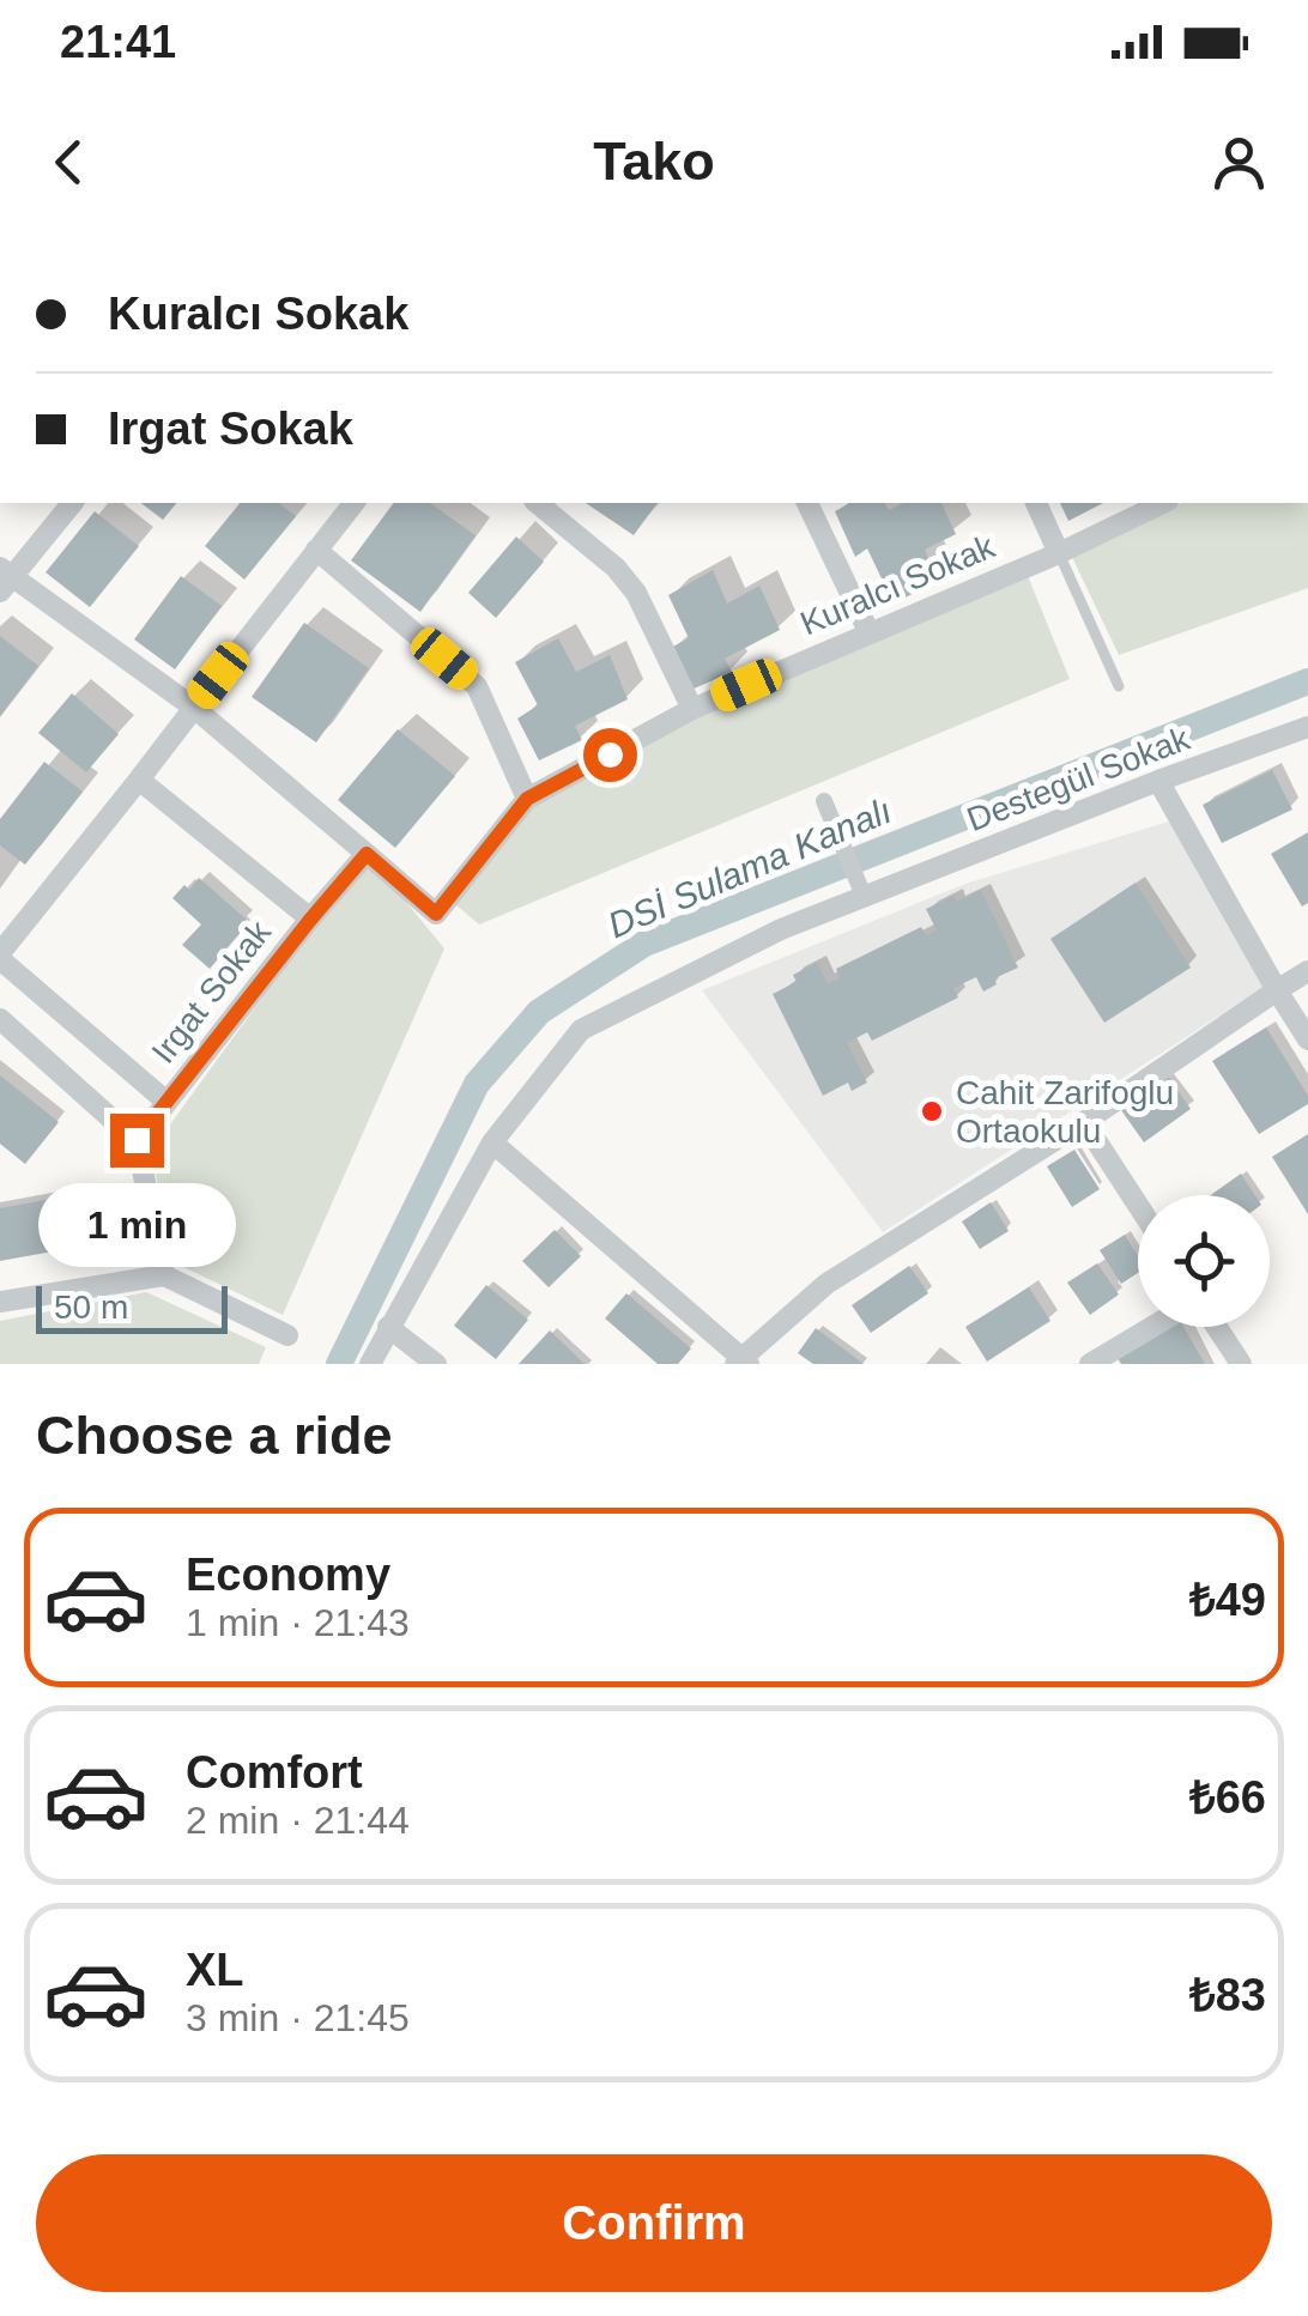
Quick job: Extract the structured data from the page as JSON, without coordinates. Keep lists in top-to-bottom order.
{
  "streets": {
    "street": ["Kuralcı Sokak", "Destegül Sokak", "Irgat Sokak"]
  },
  "water": ["DSİ Sulama Kanalı"],
  "places": ["Cahit Zarifoglu Ortaokulu"],
  "scale_bar": "50 m",
  "page": {
    "status": "21:41",
    "header": "Tako",
    "banner": ["Kuralcı Sokak", "Irgat Sokak"],
    "bubble": "1 min",
    "scale": "50 m",
    "heading": "Choose a ride",
    "list": [
      {
        "name": "Economy",
        "note": "1 min · 21:43",
        "value": "₺49"
      },
      {
        "name": "Comfort",
        "note": "2 min · 21:44",
        "value": "₺66"
      },
      {
        "name": "XL",
        "note": "3 min · 21:45",
        "value": "₺83"
      }
    ],
    "buttons": "Confirm"
  }
}
